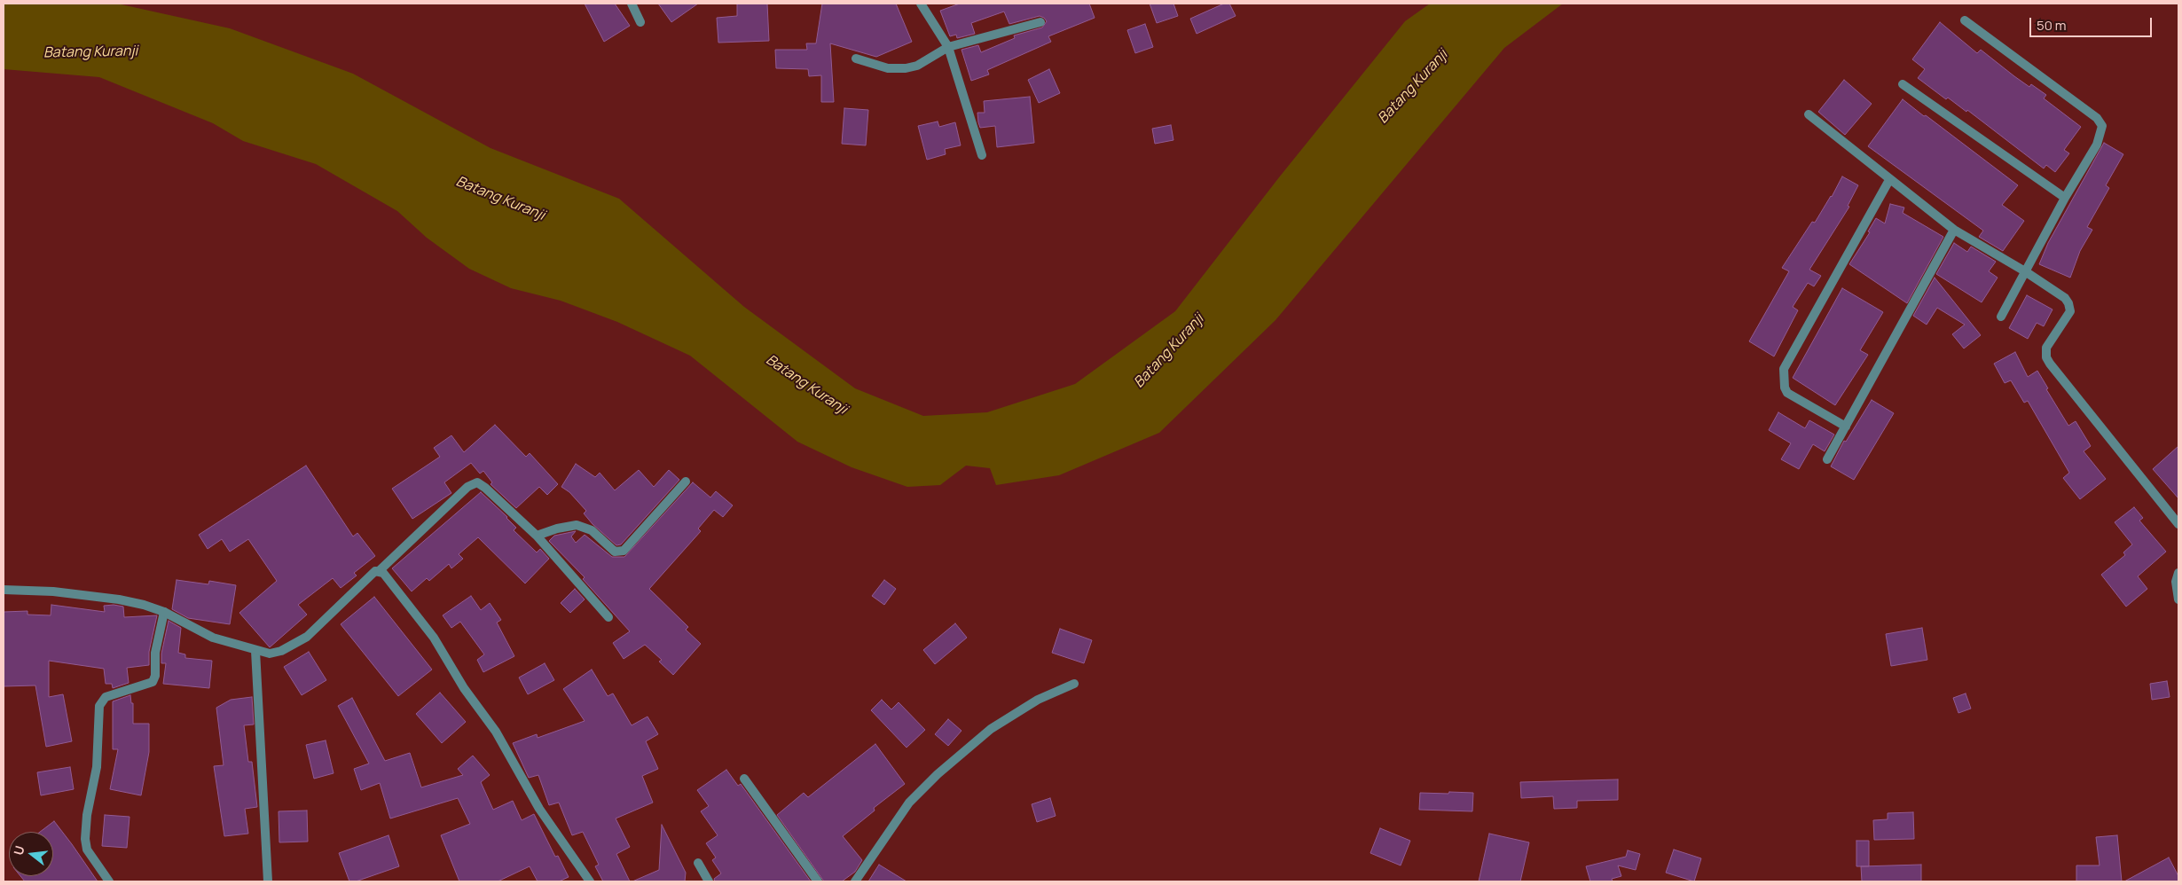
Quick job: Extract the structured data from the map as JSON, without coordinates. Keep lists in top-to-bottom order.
{
  "water": ["Batang Kuranji"],
  "scale_bar": "50 m",
  "north": "left"
}
